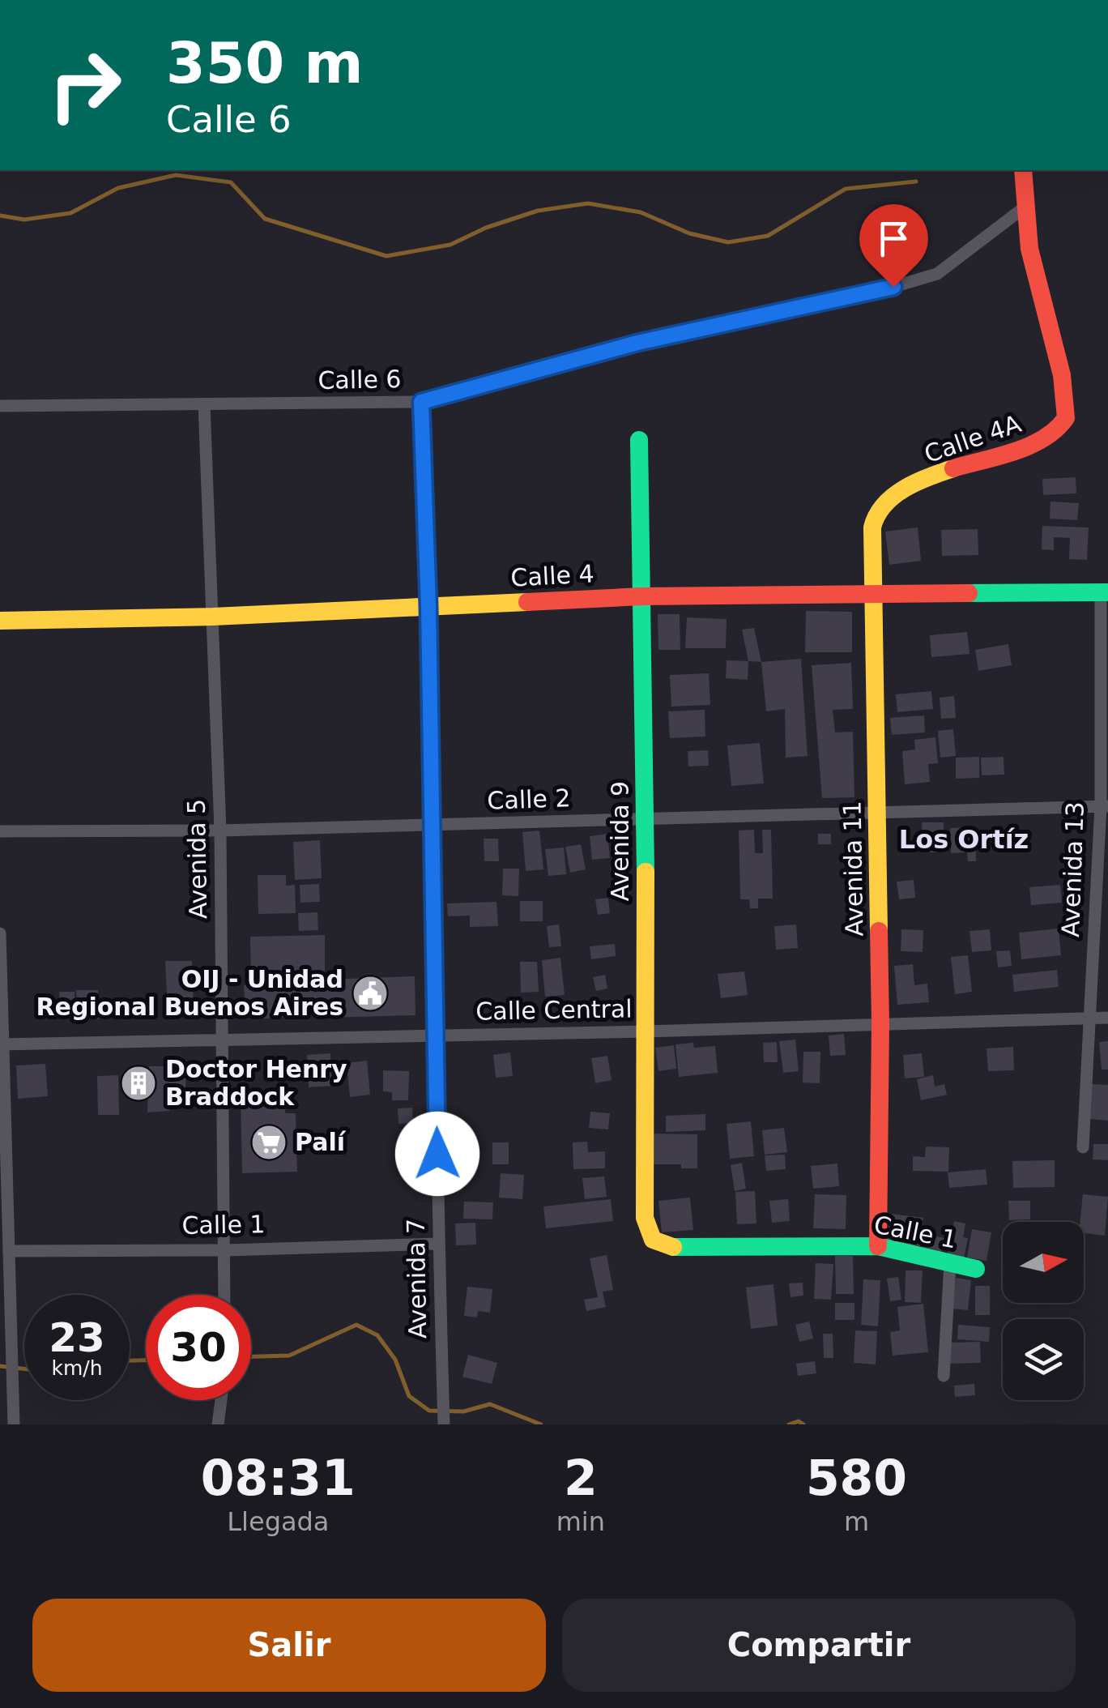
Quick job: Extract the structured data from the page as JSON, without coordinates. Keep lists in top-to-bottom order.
{
  "streets": {
    "street": [
      "Calle 6",
      "Calle 4A",
      "Calle 4",
      "Calle 2",
      "Avenida 9",
      "Avenida 5",
      "Avenida 11",
      "Avenida 13",
      "Calle Central",
      "Calle 1",
      "Avenida 7"
    ]
  },
  "crossings": [
    ["Calle 6", "Calle 4A"],
    ["Calle 6", "Avenida 5"],
    ["Calle 6", "Avenida 7"],
    ["Calle 4A", "Avenida 11"],
    ["Calle 4", "Avenida 9"],
    ["Calle 4", "Avenida 5"],
    ["Calle 4", "Avenida 11"],
    ["Calle 4", "Avenida 13"],
    ["Calle 4", "Avenida 7"],
    ["Calle 2", "Avenida 9"],
    ["Calle 2", "Avenida 5"],
    ["Calle 2", "Avenida 11"],
    ["Calle 2", "Avenida 13"],
    ["Calle 2", "Avenida 7"],
    ["Avenida 9", "Calle Central"],
    ["Avenida 9", "Calle 1"],
    ["Avenida 5", "Calle Central"],
    ["Avenida 5", "Calle 1"],
    ["Avenida 11", "Calle Central"],
    ["Avenida 11", "Calle 1"],
    ["Avenida 13", "Calle Central"],
    ["Calle Central", "Avenida 7"],
    ["Calle 1", "Avenida 7"]
  ],
  "districts": ["Los Ortíz"],
  "places": {
    "public building": ["OIJ - Unidad Regional Buenos Aires"],
    "building": ["Doctor Henry Braddock"],
    "supermarket": ["Palí"]
  },
  "north": "right",
  "page": {
    "turn": ["350 m", "Calle 6"],
    "speed": "23 km/h",
    "limit": "30",
    "eta": [
      "08:31",
      "Llegada",
      "2",
      "min",
      "580",
      "m"
    ],
    "buttons": ["Salir", "Compartir"]
  }
}
